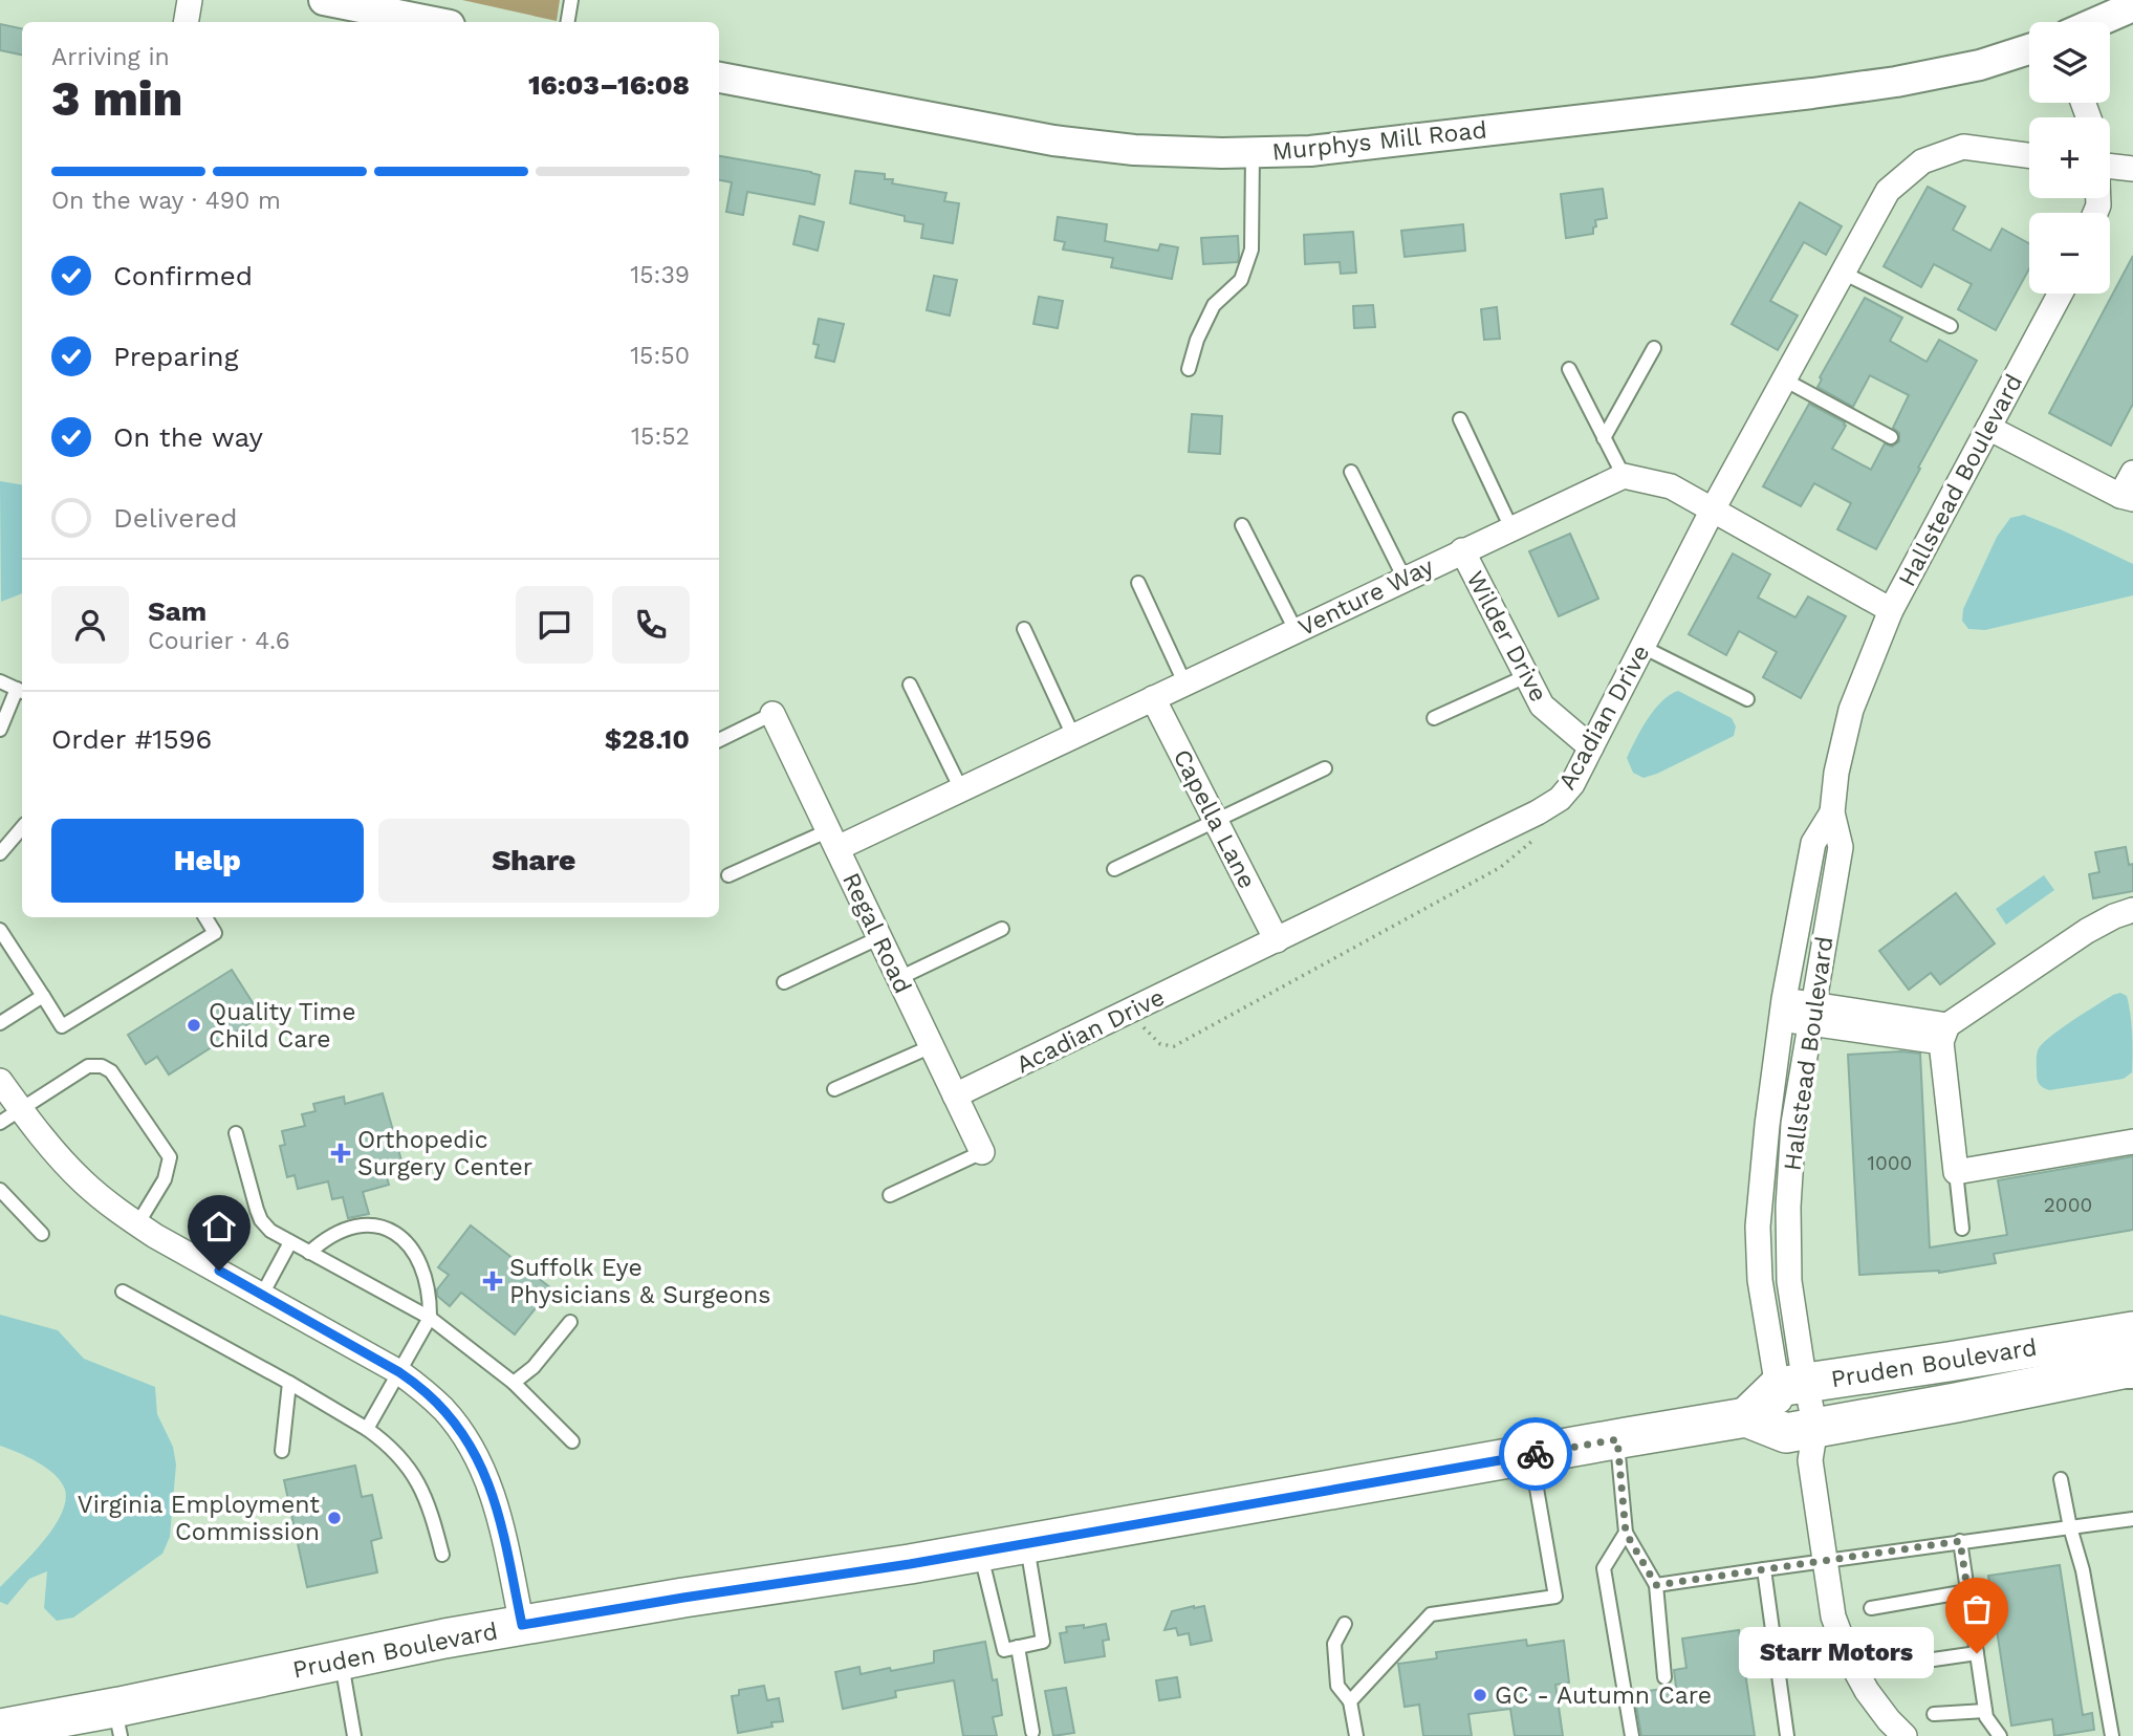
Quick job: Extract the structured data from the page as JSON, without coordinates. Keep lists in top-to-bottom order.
{
  "streets": {
    "main road": ["Pruden Boulevard"],
    "street": [
      "Murphys Mill Road",
      "Hallstead Boulevard",
      "Venture Way",
      "Wilder Drive",
      "Acadian Drive",
      "Capella Lane",
      "Regal Road"
    ]
  },
  "crossings": [
    ["Hallstead Boulevard", "Pruden Boulevard"],
    ["Venture Way", "Wilder Drive"],
    ["Venture Way", "Capella Lane"],
    ["Venture Way", "Regal Road"],
    ["Wilder Drive", "Acadian Drive"],
    ["Acadian Drive", "Capella Lane"],
    ["Acadian Drive", "Regal Road"]
  ],
  "places": {
    "other": [
      "Quality Time Child Care",
      "Virginia Employment Commission",
      "Starr Motors",
      "GC - Autumn Care"
    ],
    "health": ["Orthopedic Surgery Center", "Suffolk Eye Physicians & Surgeons"]
  },
  "house_numbers": ["1000", "2000"],
  "page": {
    "map_buttons": ["+", "−"],
    "heading": ["3 min", "Arriving in", "16:03–16:08"],
    "panel": [
      "Sam",
      "Courier · 4.6",
      "Order #1596",
      "$28.10"
    ],
    "bar": "On the way · 490 m",
    "list": [
      ["Confirmed", "15:39"],
      ["Preparing", "15:50"],
      ["On the way", "15:52"],
      "Delivered"
    ],
    "buttons": ["Help", "Share"],
    "bubble": "Starr Motors"
  }
}
